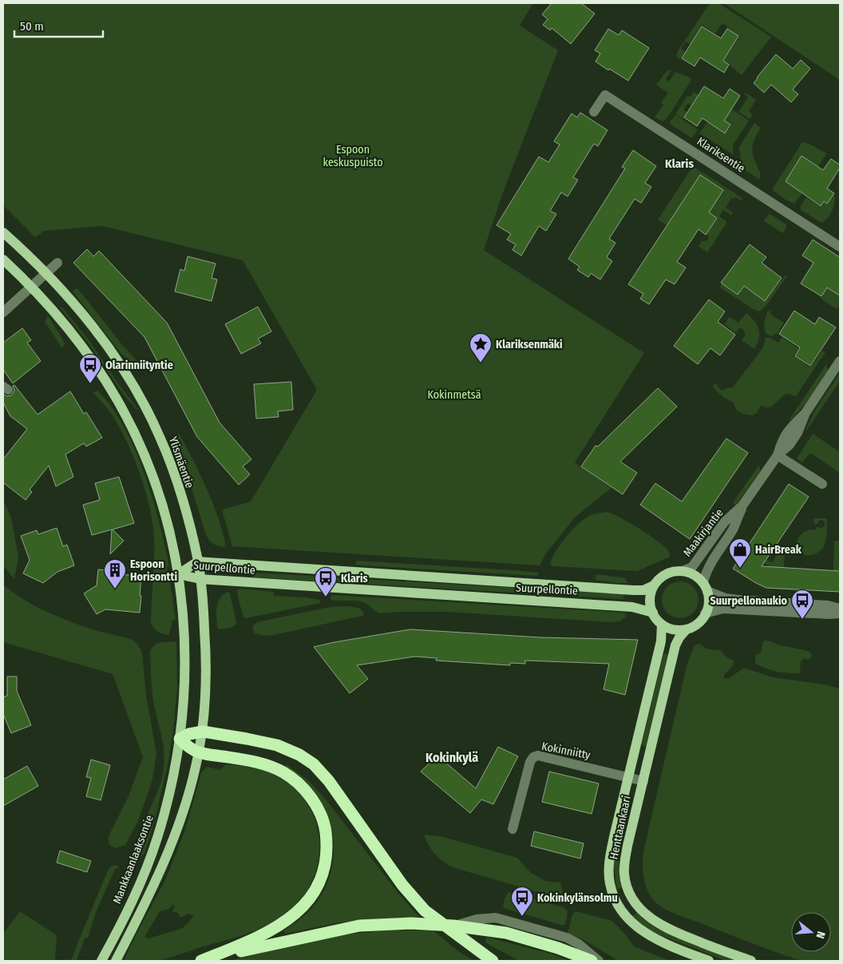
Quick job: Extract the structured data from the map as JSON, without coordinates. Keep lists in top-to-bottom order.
{
  "streets": {
    "main road": [
      "Ylismäentie",
      "Suurpellontie",
      "Henttaankaari",
      "Mankkaanlaaksontie"
    ],
    "street": ["Klariksentie", "Maakirjantie", "Kokinniitty"]
  },
  "crossings": [
    ["Ylismäentie", "Suurpellontie"],
    ["Maakirjantie", "Suurpellontie"],
    ["Maakirjantie", "Henttaankaari"],
    ["Suurpellontie", "Henttaankaari"],
    ["Kokinniitty", "Henttaankaari"]
  ],
  "districts": ["Klaris", "Kokinkylä"],
  "parks": ["Espoon keskuspuisto", "Kokinmetsä"],
  "places": {
    "place": ["Klariksenmäki"],
    "bus stop": [
      "Olarinniityntie",
      "Klaris",
      "Suurpellonaukio",
      "Kokinkylänsolmu"
    ],
    "shop": ["HairBreak"],
    "building": ["Espoon Horisontti"]
  },
  "scale_bar": "50 m",
  "north": "right"
}
